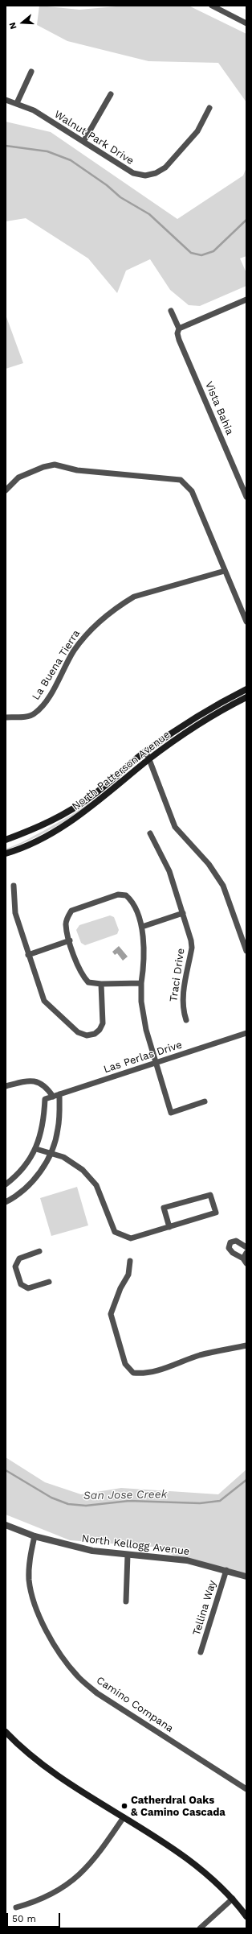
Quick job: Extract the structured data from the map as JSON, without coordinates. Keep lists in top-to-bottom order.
{
  "streets": {
    "main road": ["North Patterson Avenue"],
    "street": [
      "Walnut Park Drive",
      "Vista Bahia",
      "La Buena Tierra",
      "Traci Drive",
      "Las Perlas Drive",
      "North Kellogg Avenue",
      "Tellina Way",
      "Camino Compana"
    ]
  },
  "crossings": [
    ["North Kellogg Avenue", "Tellina Way"],
    ["North Kellogg Avenue", "Camino Compana"]
  ],
  "water": ["San Jose Creek"],
  "places": ["Catherdral Oaks & Camino Cascada"],
  "scale_bar": "50 m",
  "north": "left"
}
